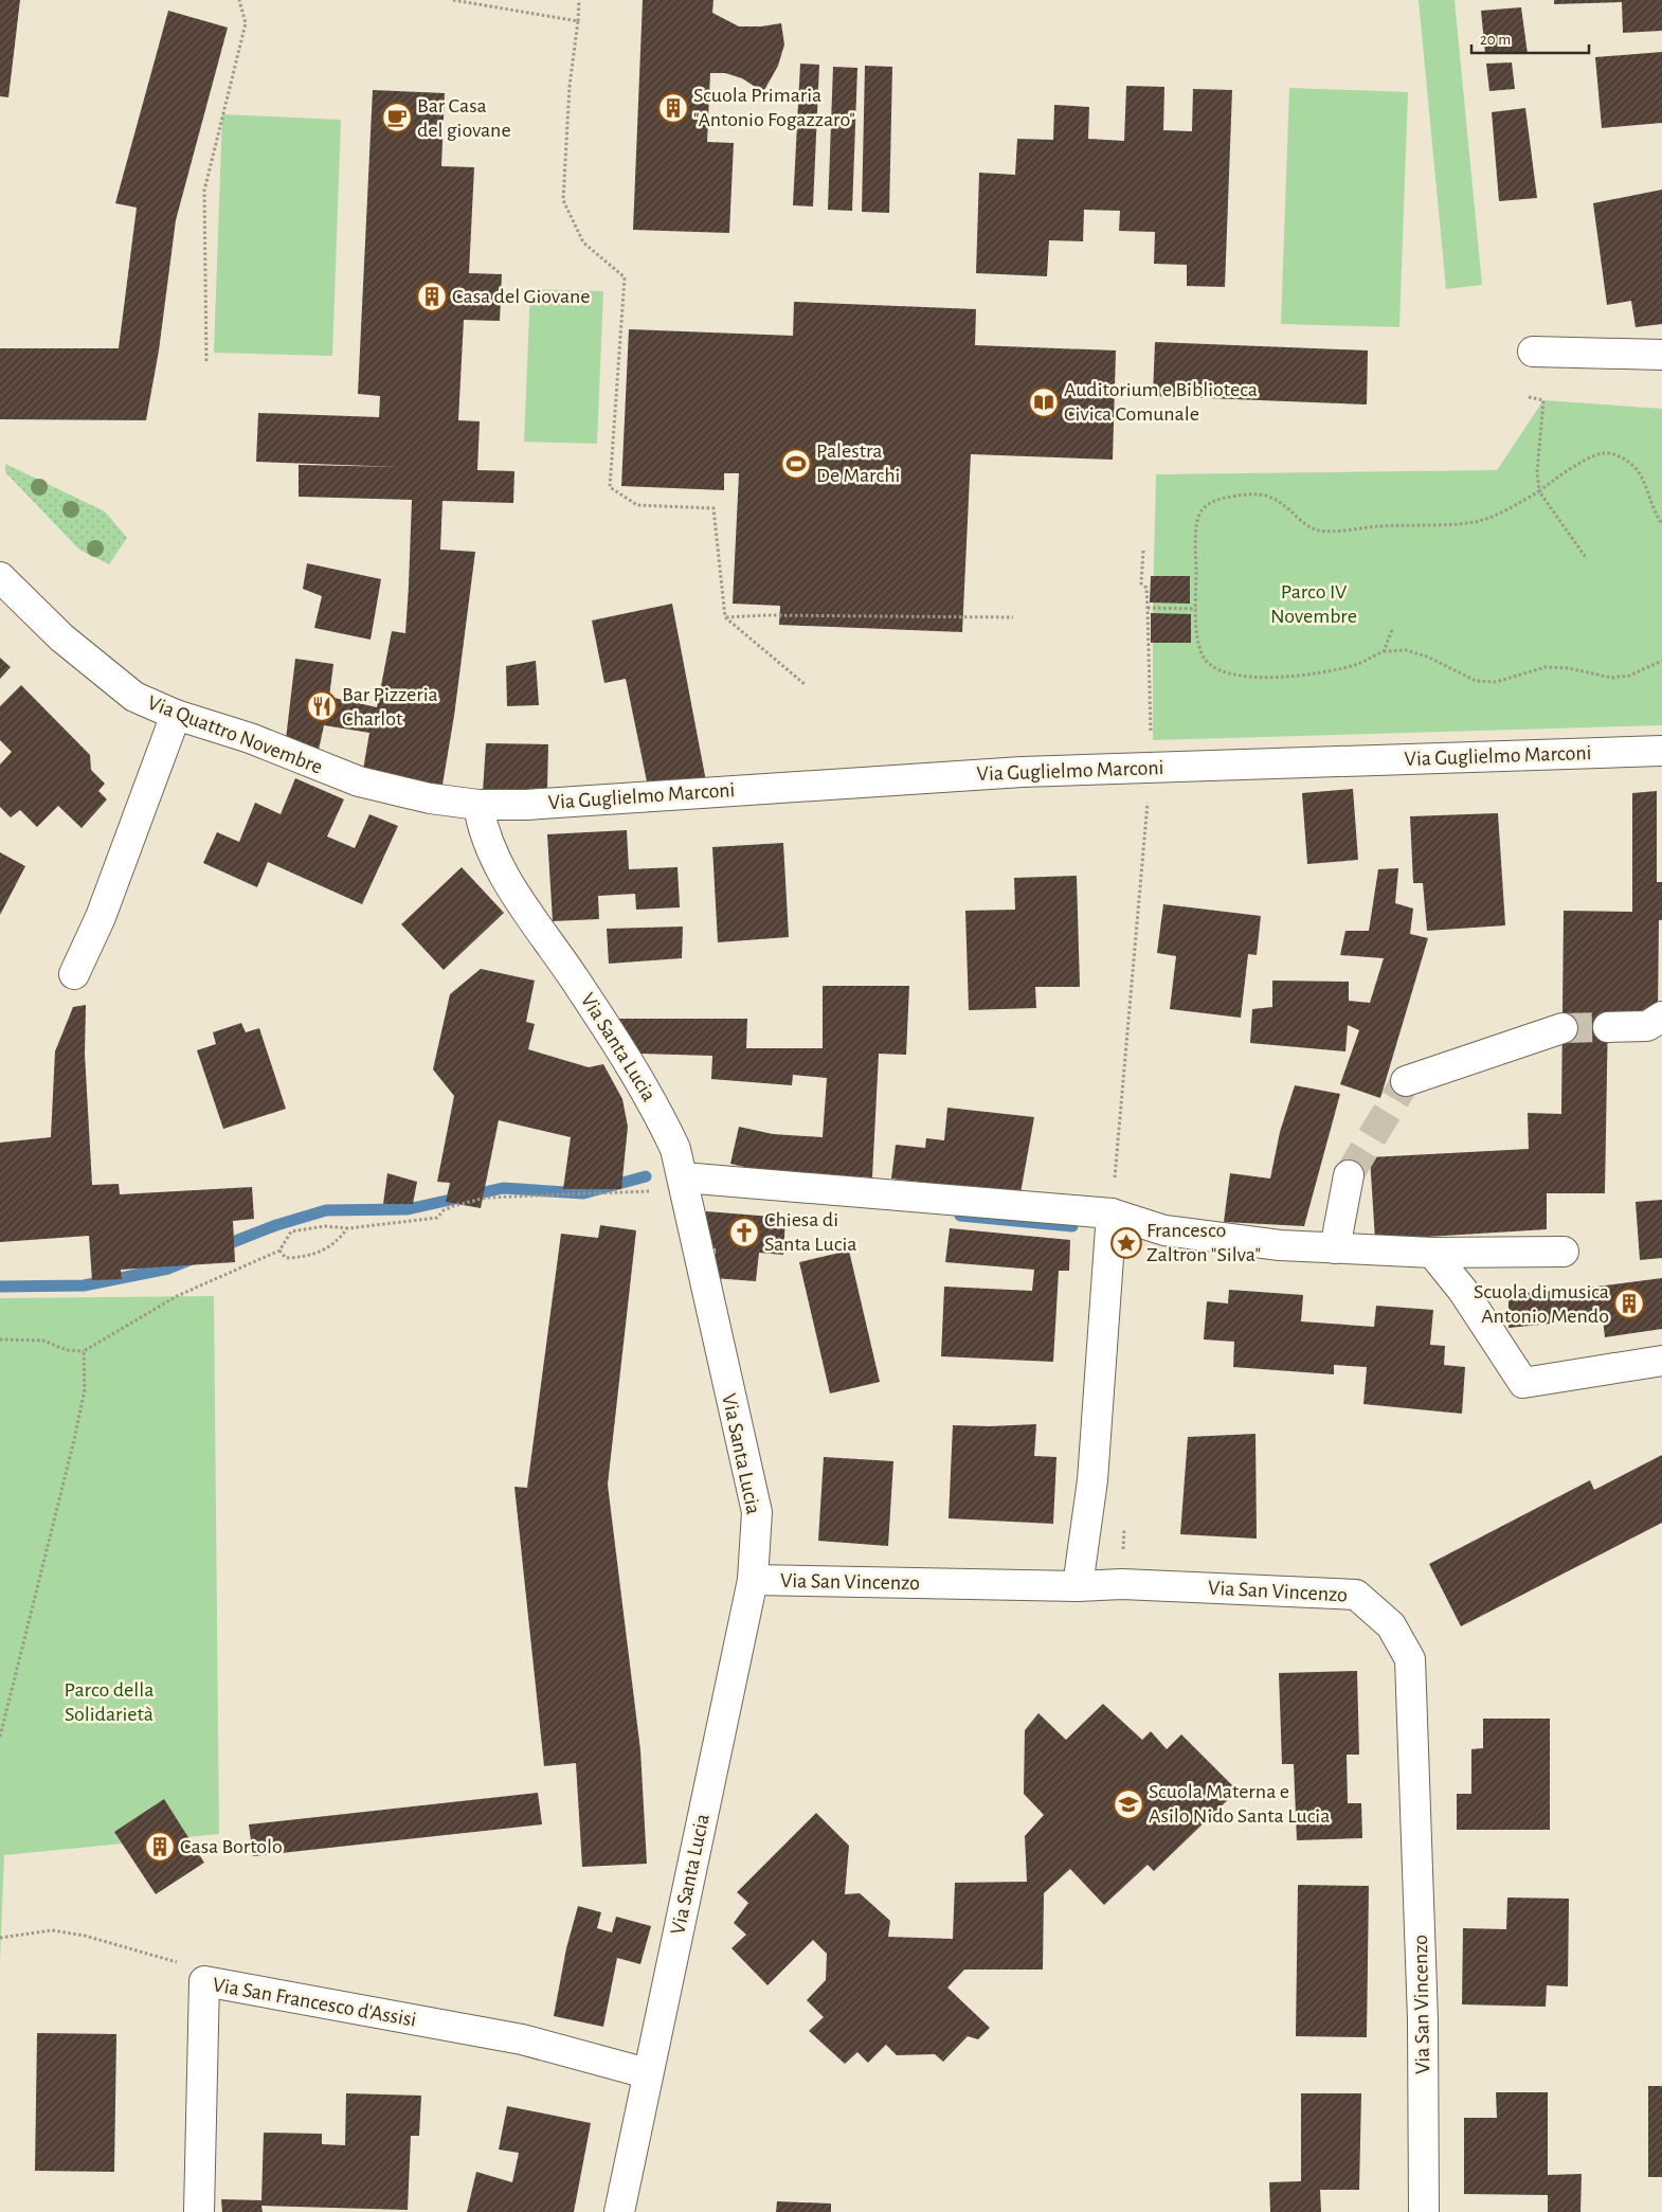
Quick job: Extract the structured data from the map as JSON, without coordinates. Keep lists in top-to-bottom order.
{
  "streets": {
    "street": [
      "Via Quattro Novembre",
      "Via Guglielmo Marconi",
      "Via Santa Lucia",
      "Via San Vincenzo",
      "Via San Francesco d'Assisi"
    ]
  },
  "crossings": [
    ["Via Quattro Novembre", "Via Guglielmo Marconi"],
    ["Via Quattro Novembre", "Via Santa Lucia"],
    ["Via Guglielmo Marconi", "Via Santa Lucia"],
    ["Via Santa Lucia", "Via San Vincenzo"],
    ["Via Santa Lucia", "Via San Francesco d'Assisi"]
  ],
  "parks": ["Parco IV Novembre", "Parco della Solidarietà"],
  "places": {
    "building": [
      "Scuola Primaria \"Antonio Fogazzaro\"",
      "Casa del Giovane",
      "Scuola di musica Antonio Mendo",
      "Casa Bortolo"
    ],
    "cafe": ["Bar Casa del giovane"],
    "library": ["Auditorium e Biblioteca Civica Comunale"],
    "sports": ["Palestra De Marchi"],
    "restaurant": ["Bar Pizzeria Charlot"],
    "church": ["Chiesa di Santa Lucia"],
    "place": ["Francesco Zaltron \"Silva\""],
    "school or university": ["Scuola Materna e Asilo Nido Santa Lucia"]
  },
  "scale_bar": "20 m"
}
